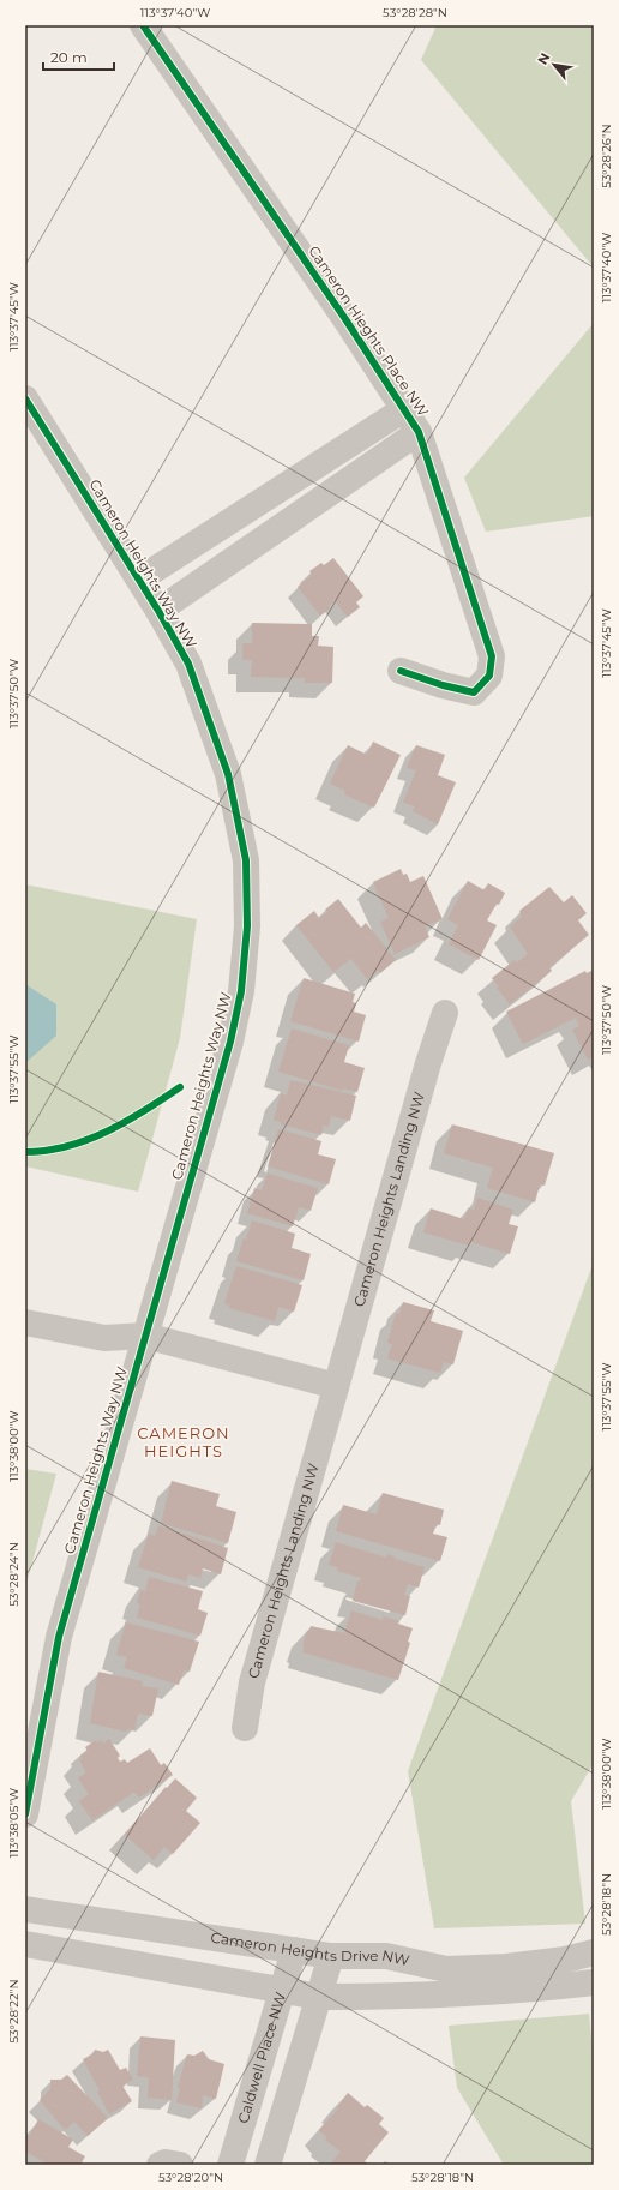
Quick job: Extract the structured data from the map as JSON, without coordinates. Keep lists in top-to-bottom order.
{
  "streets": {
    "street": [
      "Cameron Hieghts Place NW",
      "Cameron Heights Way NW",
      "Cameron Heights Landing NW",
      "Cameron Heights Drive NW",
      "Caldwell Place NW"
    ]
  },
  "crossings": [
    ["Cameron Hieghts Place NW", "Cameron Heights Way NW"],
    ["Cameron Heights Drive NW", "Caldwell Place NW"]
  ],
  "districts": ["CAMERON HEIGHTS"],
  "scale_bar": "20 m",
  "north": "top left",
  "coordinates": [
    "113°37'40\"W",
    "53°28'28\"N",
    "53°28'26\"N",
    "113°37'45\"W",
    "113°37'50\"W",
    "113°37'55\"W",
    "113°38'00\"W",
    "53°28'24\"N",
    "113°38'05\"W",
    "53°28'18\"N",
    "53°28'22\"N",
    "53°28'20\"N"
  ]
}
